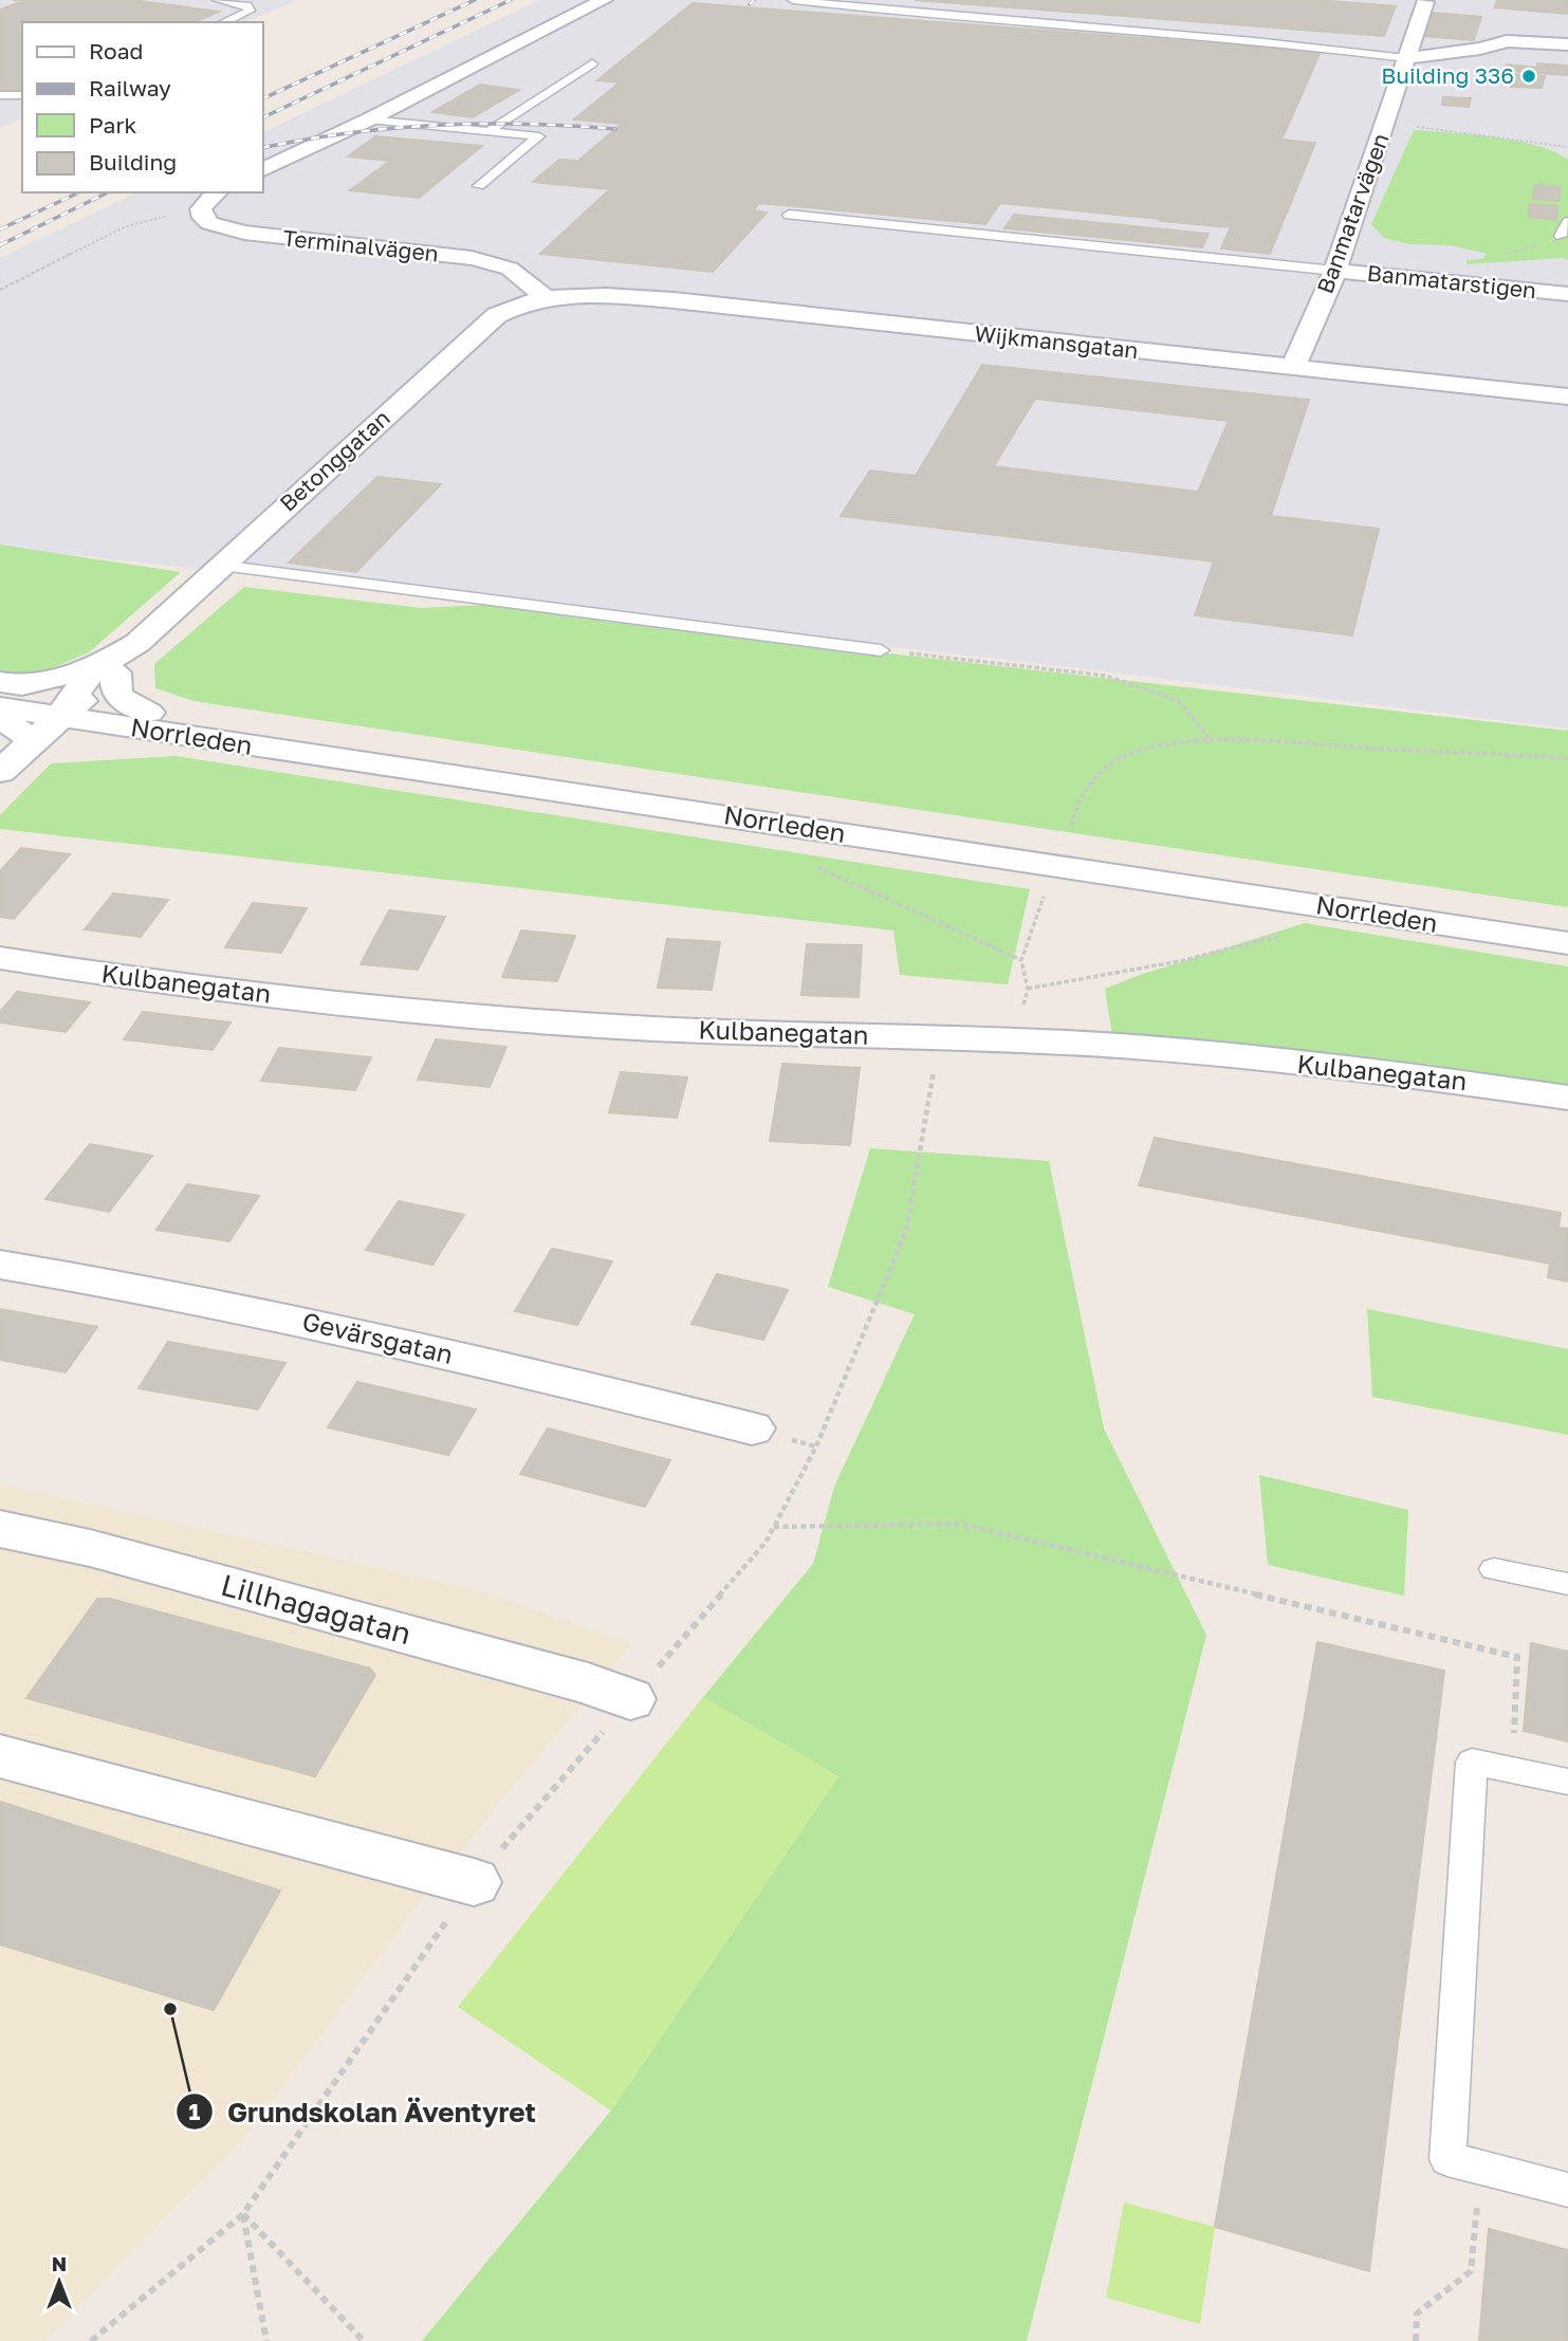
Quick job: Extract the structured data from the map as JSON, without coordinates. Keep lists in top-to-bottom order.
{
  "streets": {
    "street": [
      "Banmatarvägen",
      "Terminalvägen",
      "Banmatarstigen",
      "Wijkmansgatan",
      "Betonggatan",
      "Norrleden",
      "Kulbanegatan",
      "Gevärsgatan",
      "Lillhagagatan"
    ]
  },
  "crossings": [
    ["Banmatarvägen", "Banmatarstigen"],
    ["Banmatarvägen", "Wijkmansgatan"],
    ["Terminalvägen", "Wijkmansgatan"],
    ["Terminalvägen", "Betonggatan"],
    ["Wijkmansgatan", "Betonggatan"],
    ["Betonggatan", "Norrleden"]
  ],
  "places": ["Building 336", "Grundskolan Äventyret"],
  "legend": [
    "Road",
    "Railway",
    "Park",
    "Building"
  ],
  "north": "top"
}
